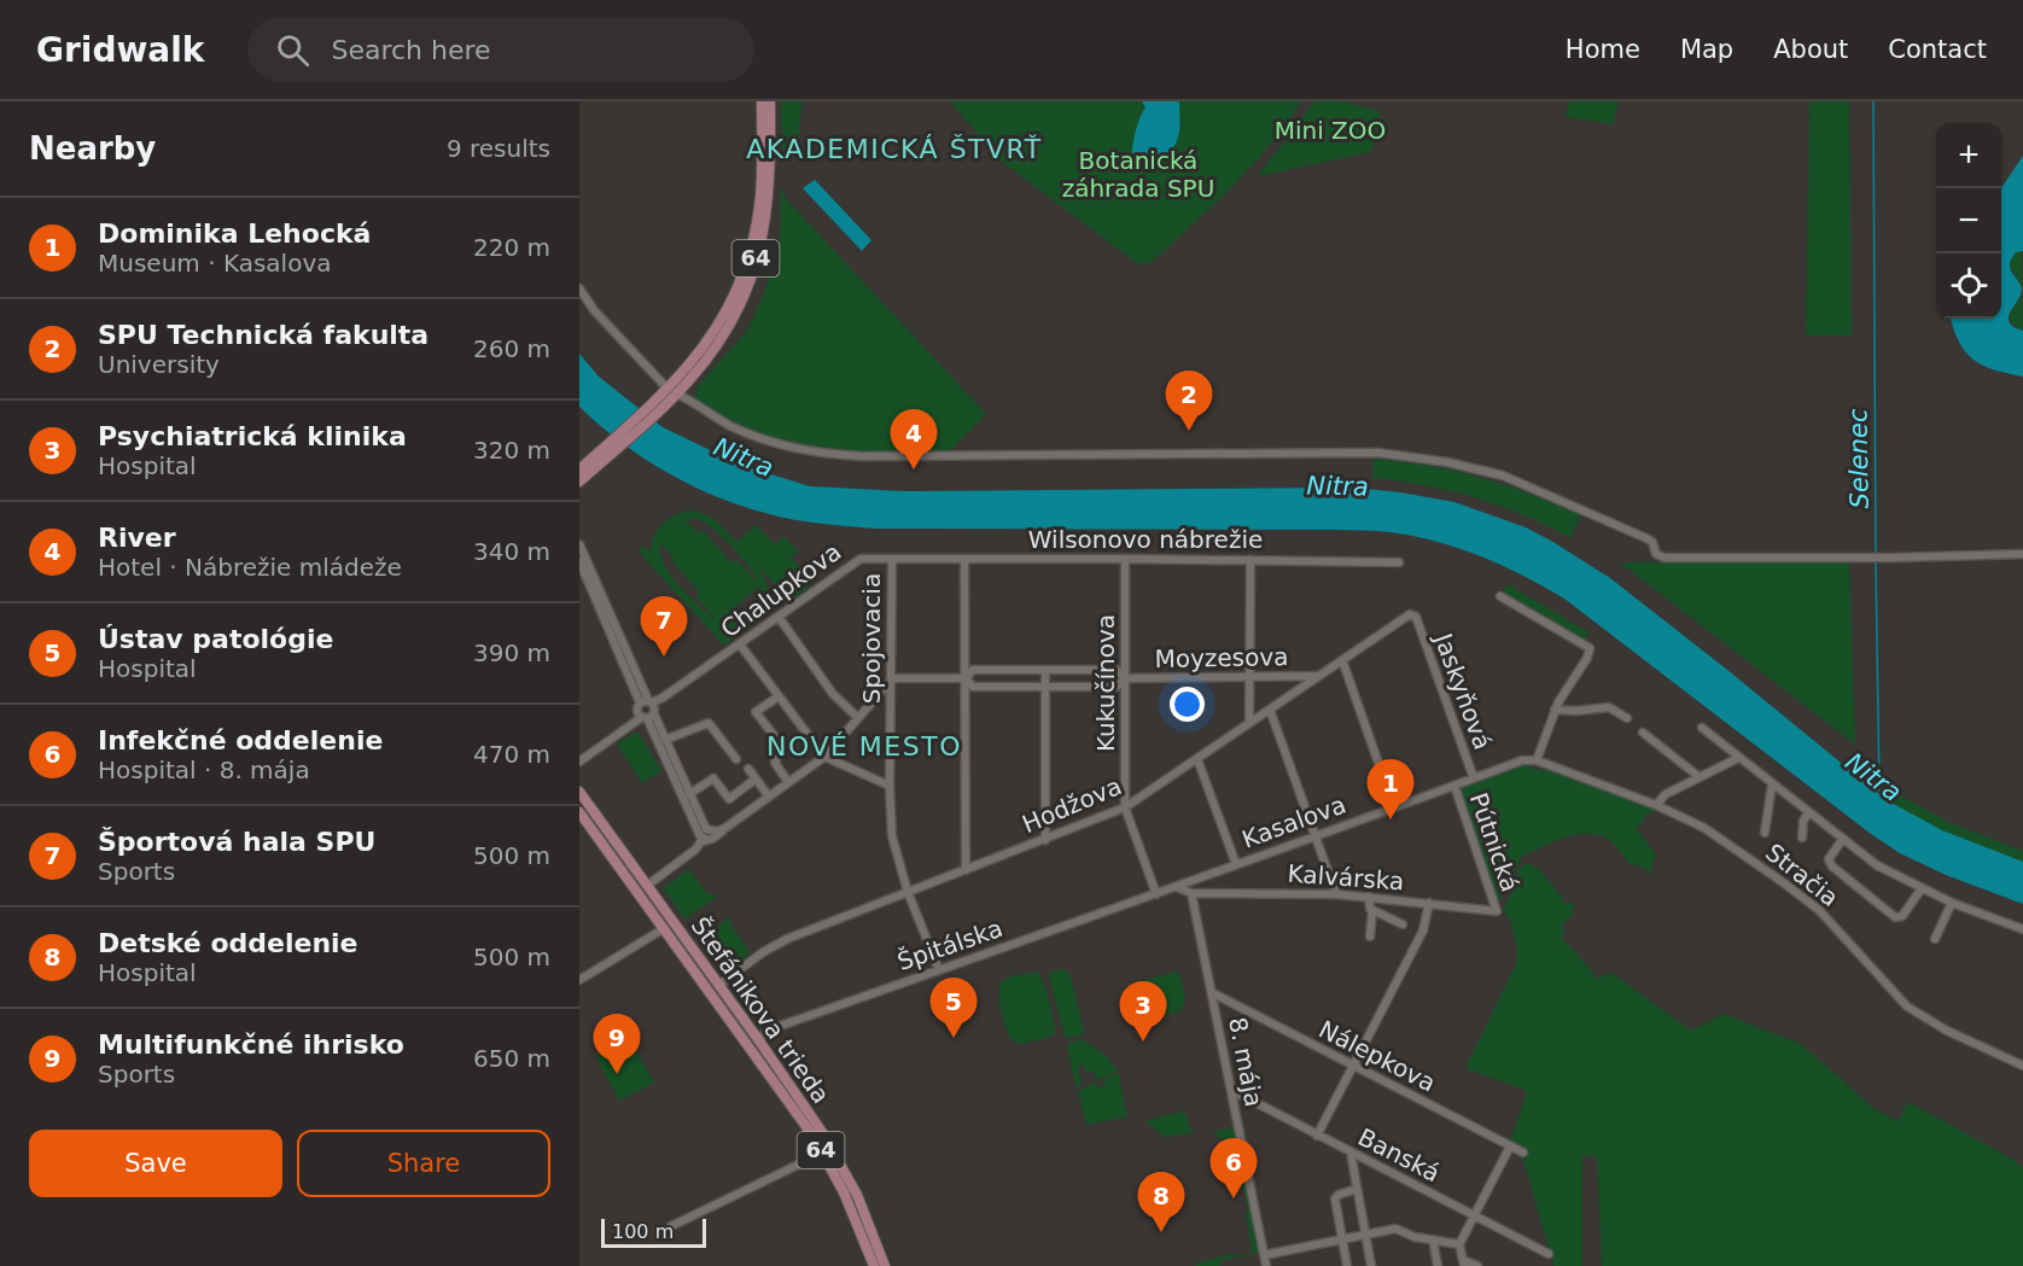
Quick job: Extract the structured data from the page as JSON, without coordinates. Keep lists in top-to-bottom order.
{
  "streets": {
    "main road": ["64", "Štefánikova trieda"],
    "street": [
      "Wilsonovo nábrežie",
      "Chalupkova",
      "Spojovacia",
      "Moyzesova",
      "Kukučínova",
      "Jaskyňová",
      "Hodžova",
      "Kasalova",
      "Pútnická",
      "Stračia",
      "Kalvárska",
      "Špitálska",
      "Nálepkova",
      "8. mája",
      "Banská"
    ]
  },
  "crossings": [
    ["Wilsonovo nábrežie", "Chalupkova"],
    ["Wilsonovo nábrežie", "Spojovacia"],
    ["Wilsonovo nábrežie", "Kukučínova"],
    ["Chalupkova", "Spojovacia"],
    ["Spojovacia", "Moyzesova"],
    ["Spojovacia", "Hodžova"],
    ["Spojovacia", "Špitálska"],
    ["Moyzesova", "Kukučínova"],
    ["Moyzesova", "Hodžova"],
    ["Kukučínova", "Hodžova"],
    ["Kukučínova", "Kasalova"],
    ["Kukučínova", "Špitálska"],
    ["Jaskyňová", "Hodžova"],
    ["Jaskyňová", "Kasalova"],
    ["Hodžova", "Štefánikova trieda"],
    ["Kasalova", "Pútnická"],
    ["Kasalova", "Stračia"],
    ["Kasalova", "Špitálska"],
    ["Pútnická", "Kalvárska"],
    ["Kalvárska", "8. mája"],
    ["Špitálska", "Štefánikova trieda"],
    ["Nálepkova", "8. mája"],
    ["8. mája", "Banská"]
  ],
  "districts": ["AKADEMICKÁ ŠTVRŤ", "NOVÉ MESTO"],
  "water": ["Nitra", "Selenec"],
  "parks": ["Mini ZOO", "Botanická záhrada SPU"],
  "scale_bar": "100 m",
  "page": {
    "header": "Gridwalk",
    "search": "Search here",
    "nav": [
      "Home",
      "Map",
      "About",
      "Contact"
    ],
    "heading": ["Nearby", "9 results"],
    "map_buttons": ["+", "−"],
    "list": [
      {
        "mark": "1",
        "name": "Dominika Lehocká",
        "note": "Museum · Kasalova",
        "value": "220 m"
      },
      {
        "mark": "2",
        "name": "SPU Technická fakulta",
        "note": "University",
        "value": "260 m"
      },
      {
        "mark": "3",
        "name": "Psychiatrická klinika",
        "note": "Hospital",
        "value": "320 m"
      },
      {
        "mark": "4",
        "name": "River",
        "note": "Hotel · Nábrežie mládeže",
        "value": "340 m"
      },
      {
        "mark": "5",
        "name": "Ústav patológie",
        "note": "Hospital",
        "value": "390 m"
      },
      {
        "mark": "6",
        "name": "Infekčné oddelenie",
        "note": "Hospital · 8. mája",
        "value": "470 m"
      },
      {
        "mark": "7",
        "name": "Športová hala SPU",
        "note": "Sports",
        "value": "500 m"
      },
      {
        "mark": "8",
        "name": "Detské oddelenie",
        "note": "Hospital",
        "value": "500 m"
      },
      {
        "mark": "9",
        "name": "Multifunkčné ihrisko",
        "note": "Sports",
        "value": "650 m"
      }
    ],
    "pins": [
      "2",
      "4",
      "7",
      "1",
      "5",
      "3",
      "9",
      "6",
      "8"
    ],
    "buttons": ["Save", "Share"],
    "scale": "100 m"
  }
}
